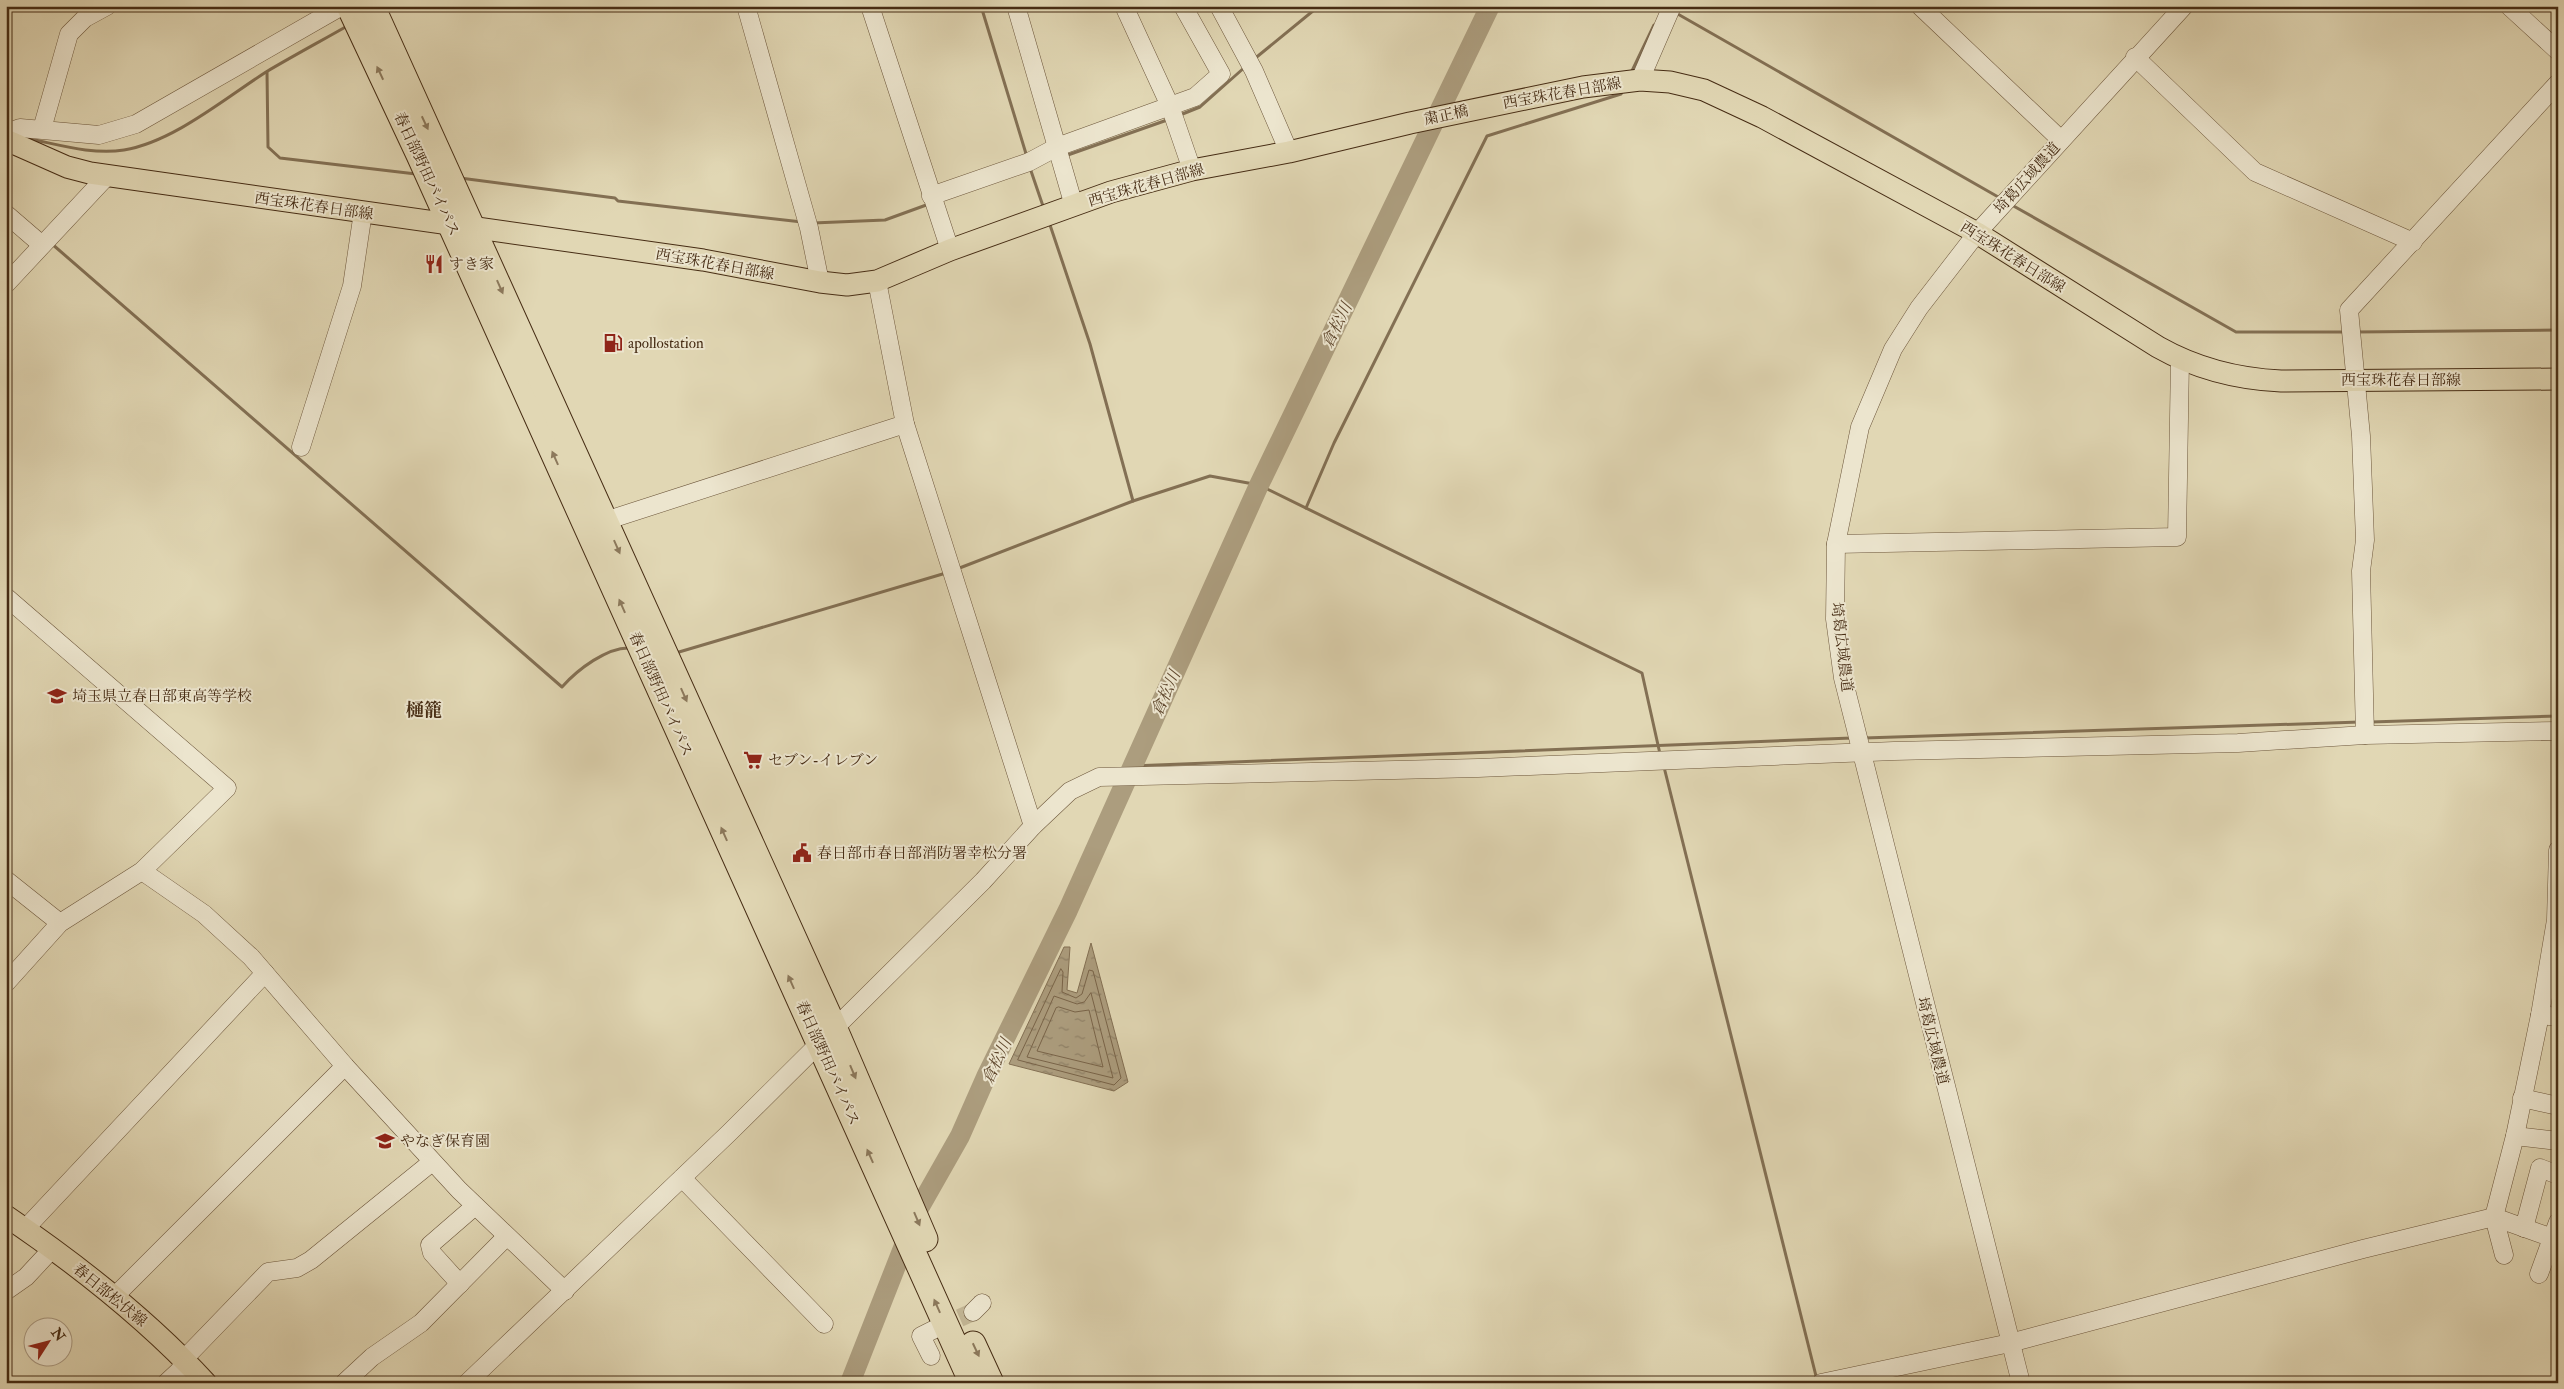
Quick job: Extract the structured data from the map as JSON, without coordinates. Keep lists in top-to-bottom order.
{
  "streets": {
    "highway": ["春日部野田バイパス"],
    "main road": ["西宝珠花春日部線", "粛正橋", "春日部松伏線"],
    "street": ["埼葛広域農道"]
  },
  "crossings": [
    ["西宝珠花春日部線", "粛正橋"],
    ["西宝珠花春日部線", "春日部野田バイパス"],
    ["西宝珠花春日部線", "埼葛広域農道"]
  ],
  "districts": ["樋籠"],
  "water": ["倉松川"],
  "places": {
    "restaurant": ["すき家"],
    "fuel station": ["apollostation"],
    "school or university": ["埼玉県立春日部東高等学校", "やなぎ保育園"],
    "supermarket": ["セブン-イレブン"],
    "public building": ["春日部市春日部消防署幸松分署"]
  },
  "north": "top right"
}
